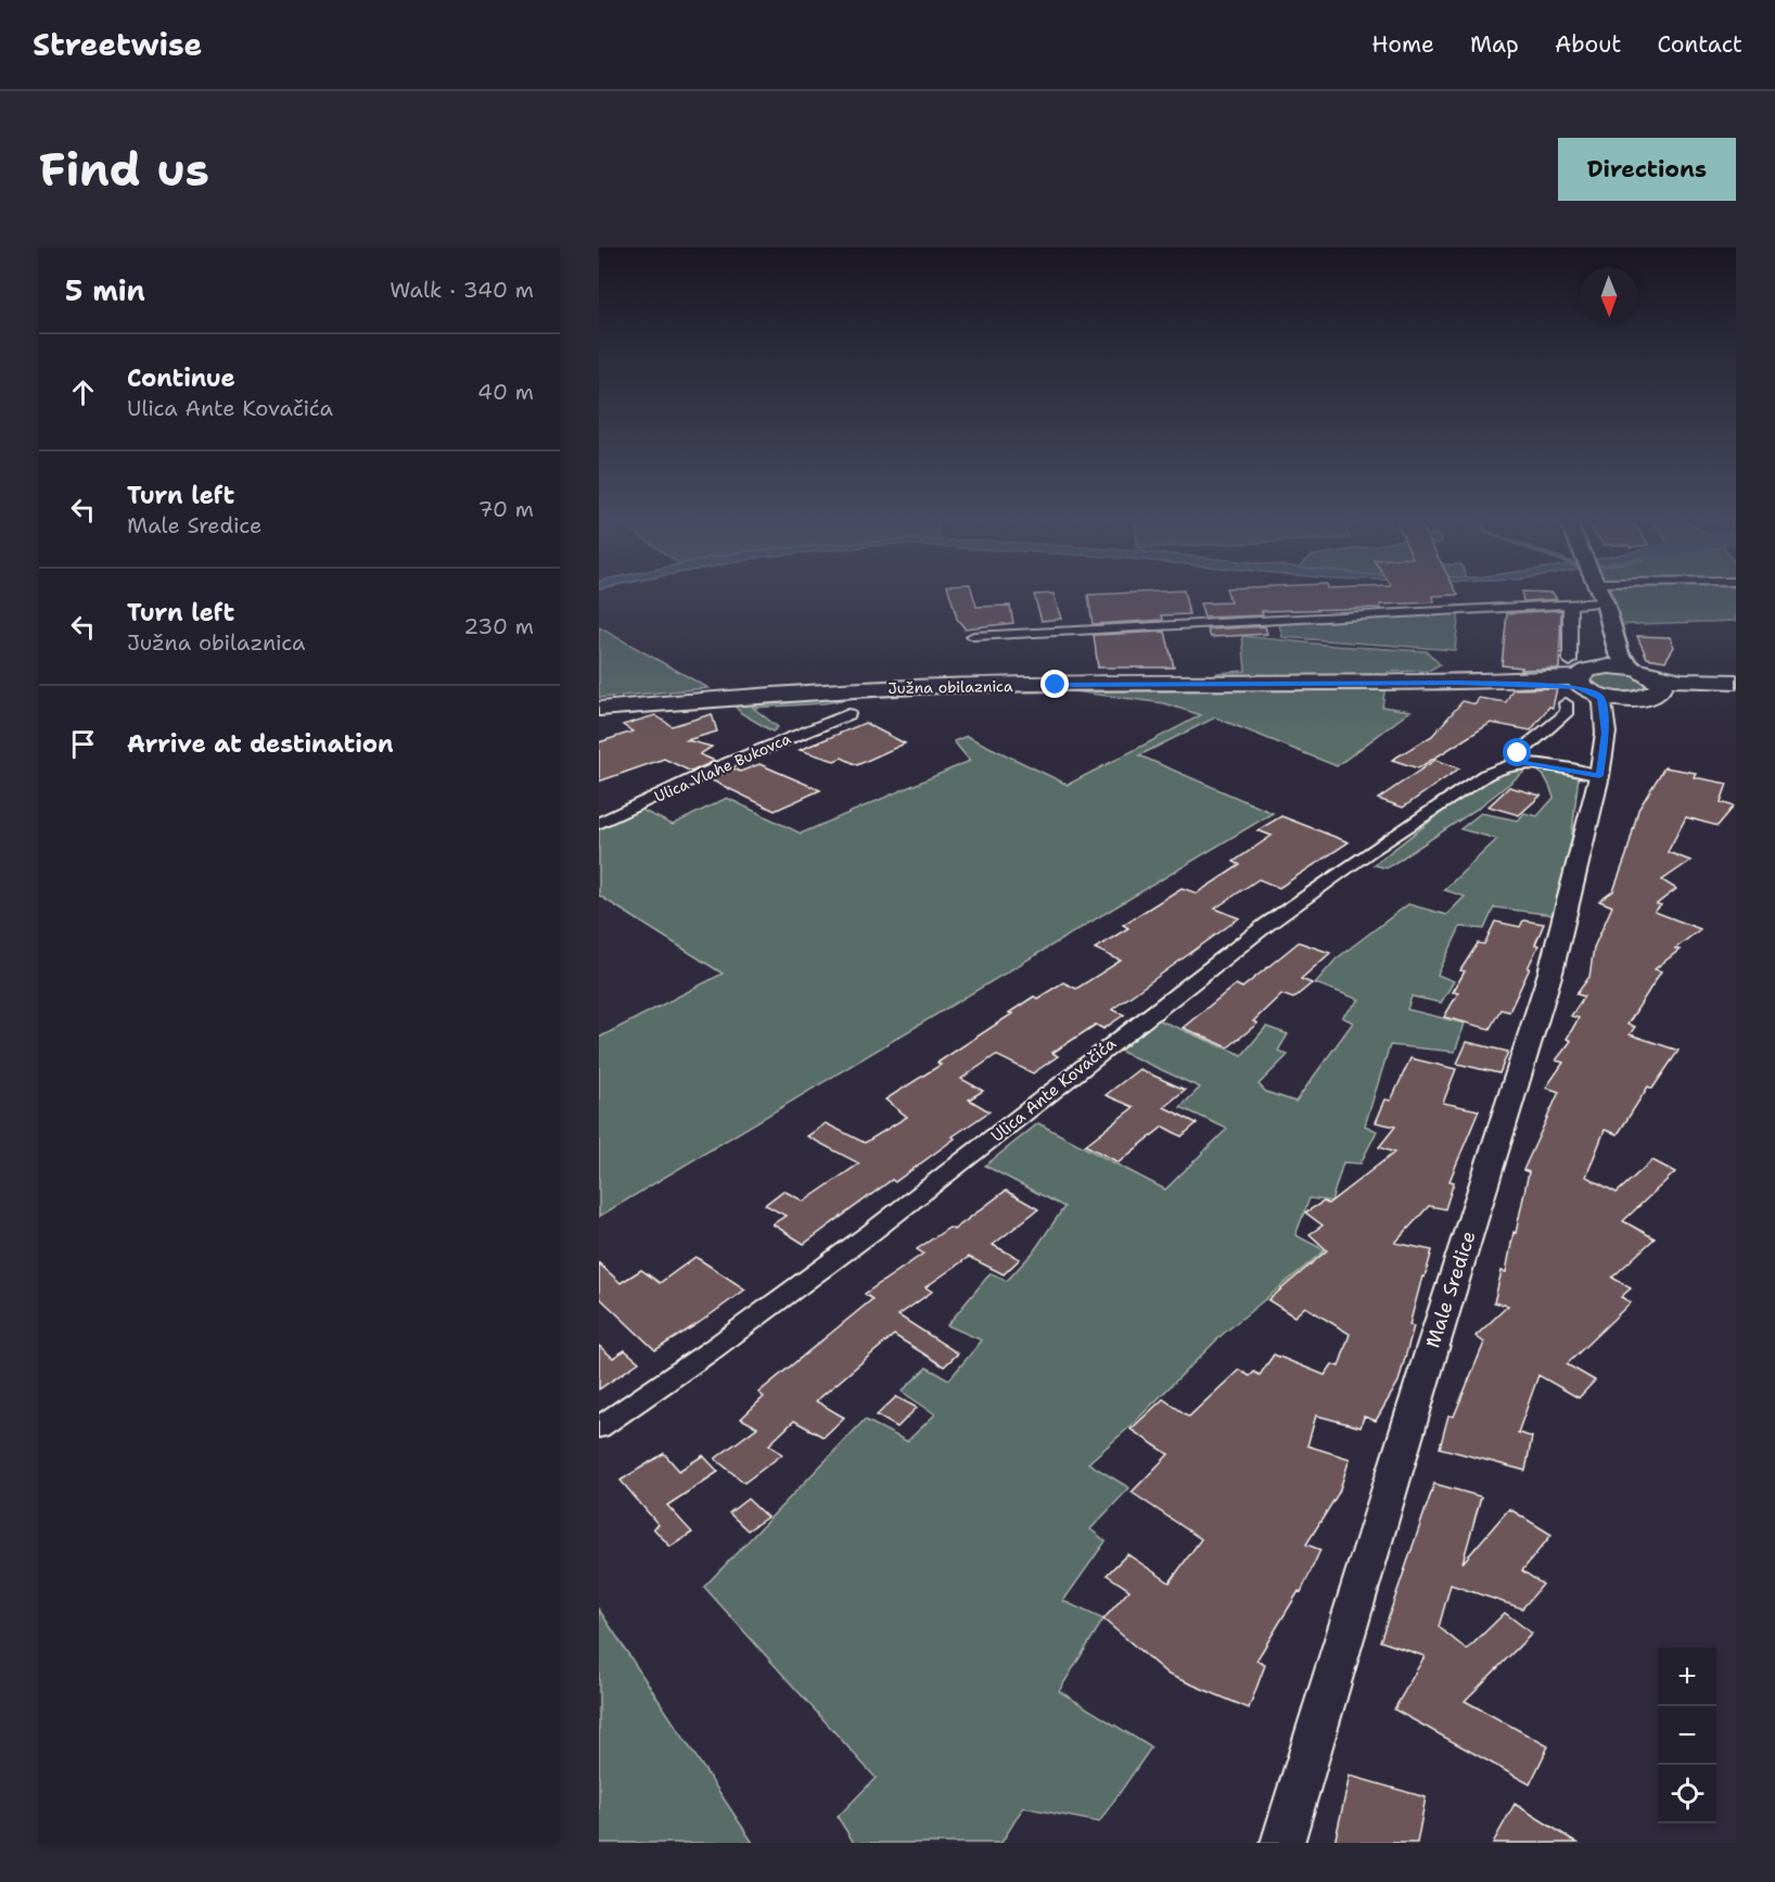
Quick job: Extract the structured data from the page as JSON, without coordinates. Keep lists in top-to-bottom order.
{
  "streets": {
    "main road": ["Južna obilaznica"],
    "street": ["Ulica Vlahe Bukovca", "Ulica Ante Kovačića", "Male Sredice"]
  },
  "crossings": [
    ["Južna obilaznica", "Male Sredice"]
  ],
  "north": "bottom",
  "page": {
    "header": "Streetwise",
    "nav": [
      "Home",
      "Map",
      "About",
      "Contact"
    ],
    "buttons": "Directions",
    "title": "Find us",
    "heading": ["5 min", "Walk · 340 m"],
    "list": [
      ["Continue", "Ulica Ante Kovačića", "40 m"],
      ["Turn left", "Male Sredice", "70 m"],
      ["Turn left", "Južna obilaznica", "230 m"],
      "Arrive at destination"
    ],
    "map_buttons": ["+", "−"]
  }
}
